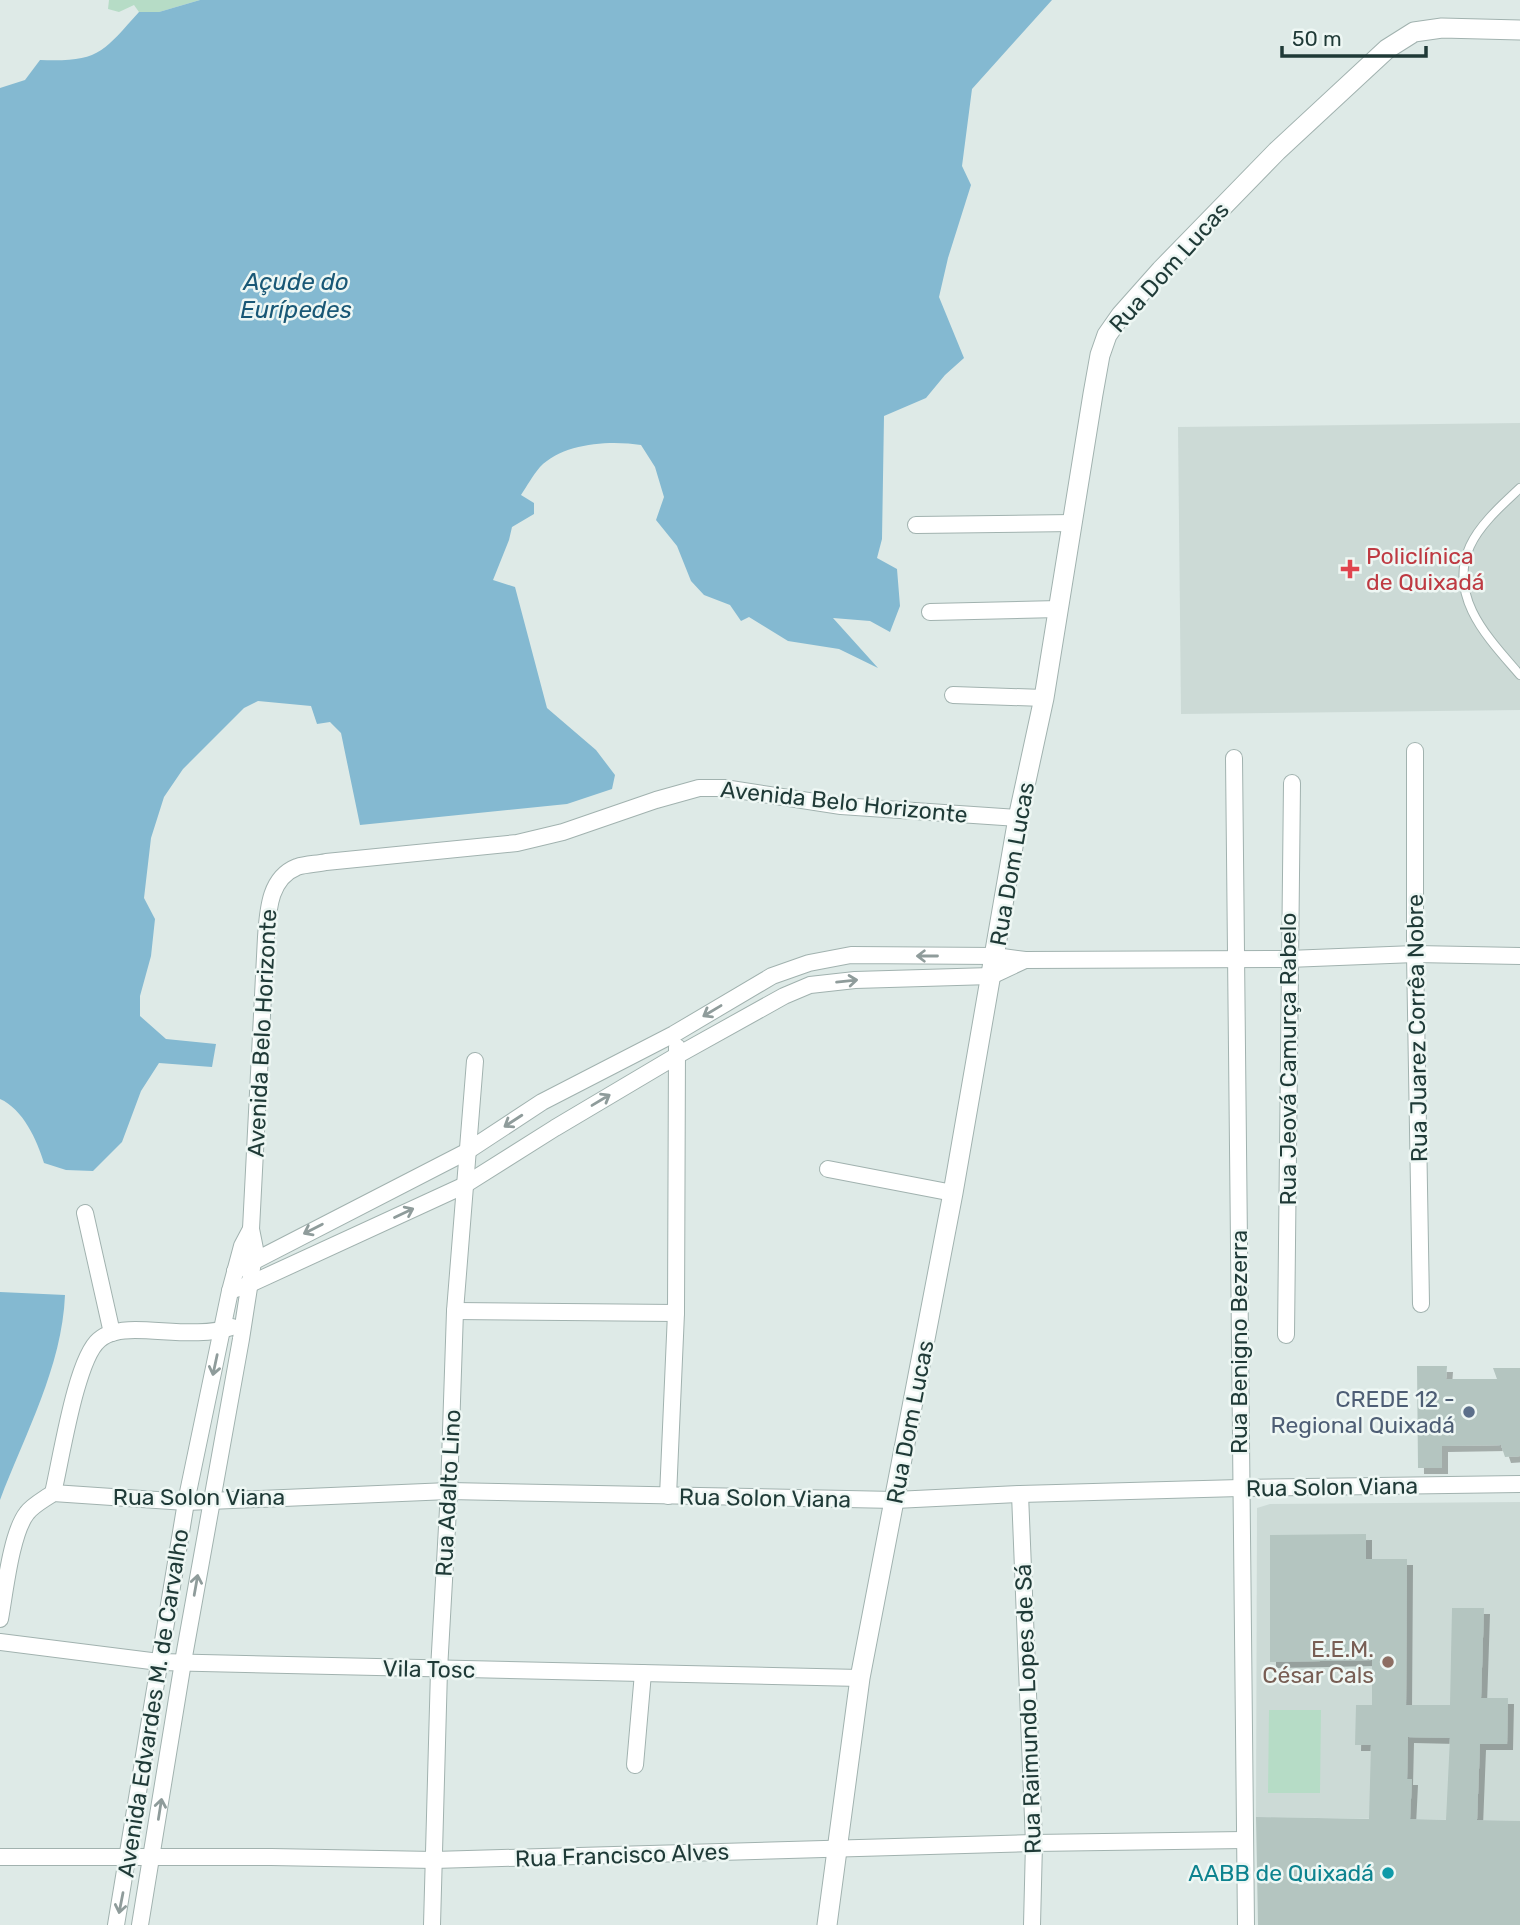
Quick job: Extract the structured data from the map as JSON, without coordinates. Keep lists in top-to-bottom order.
{
  "streets": {
    "street": [
      "Rua Dom Lucas",
      "Avenida Belo Horizonte",
      "Rua Juarez Corrêa Nobre",
      "Rua Jeová Camurça Rabelo",
      "Rua Benigno Bezerra",
      "Rua Solon Viana",
      "Rua Adalto Lino",
      "Vila Tosc",
      "Avenida Edvardes M. de Carvalho",
      "Rua Raimundo Lopes de Sá",
      "Rua Francisco Alves"
    ]
  },
  "crossings": [
    ["Rua Dom Lucas", "Avenida Belo Horizonte"],
    ["Rua Dom Lucas", "Rua Solon Viana"],
    ["Rua Dom Lucas", "Vila Tosc"],
    ["Rua Dom Lucas", "Rua Francisco Alves"],
    ["Avenida Belo Horizonte", "Avenida Edvardes M. de Carvalho"],
    ["Rua Benigno Bezerra", "Rua Solon Viana"],
    ["Rua Benigno Bezerra", "Rua Francisco Alves"],
    ["Rua Solon Viana", "Rua Adalto Lino"],
    ["Rua Solon Viana", "Avenida Edvardes M. de Carvalho"],
    ["Rua Solon Viana", "Rua Raimundo Lopes de Sá"],
    ["Rua Adalto Lino", "Vila Tosc"],
    ["Rua Adalto Lino", "Rua Francisco Alves"],
    ["Vila Tosc", "Avenida Edvardes M. de Carvalho"],
    ["Avenida Edvardes M. de Carvalho", "Rua Francisco Alves"],
    ["Rua Raimundo Lopes de Sá", "Rua Francisco Alves"]
  ],
  "water": ["Açude do Eurípedes"],
  "places": {
    "health": ["Policlínica de Quixadá"],
    "other": ["CREDE 12 - Regional Quixadá", "E.E.M. César Cals", "AABB de Quixadá"]
  },
  "scale_bar": "50 m"
}
